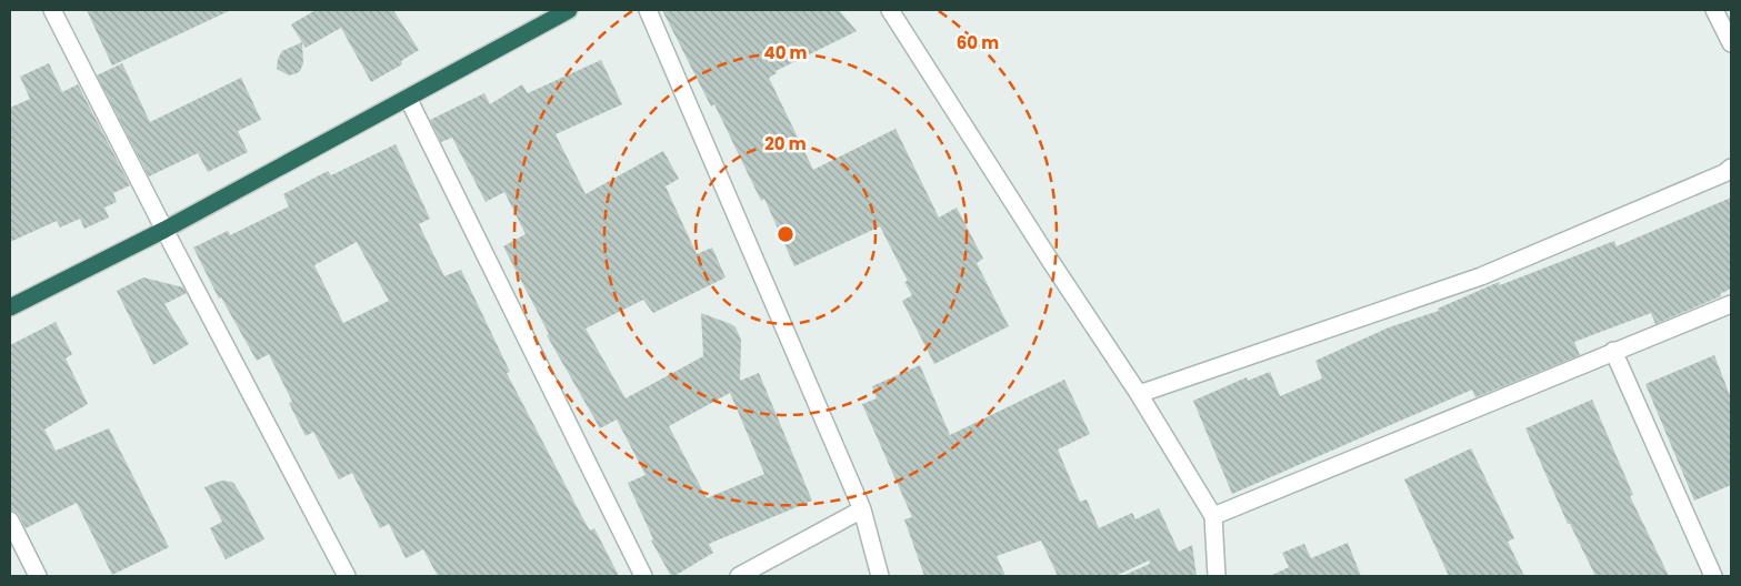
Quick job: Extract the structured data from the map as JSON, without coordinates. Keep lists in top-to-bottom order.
{
  "rings": ["60 m", "40 m", "20 m"]
}
